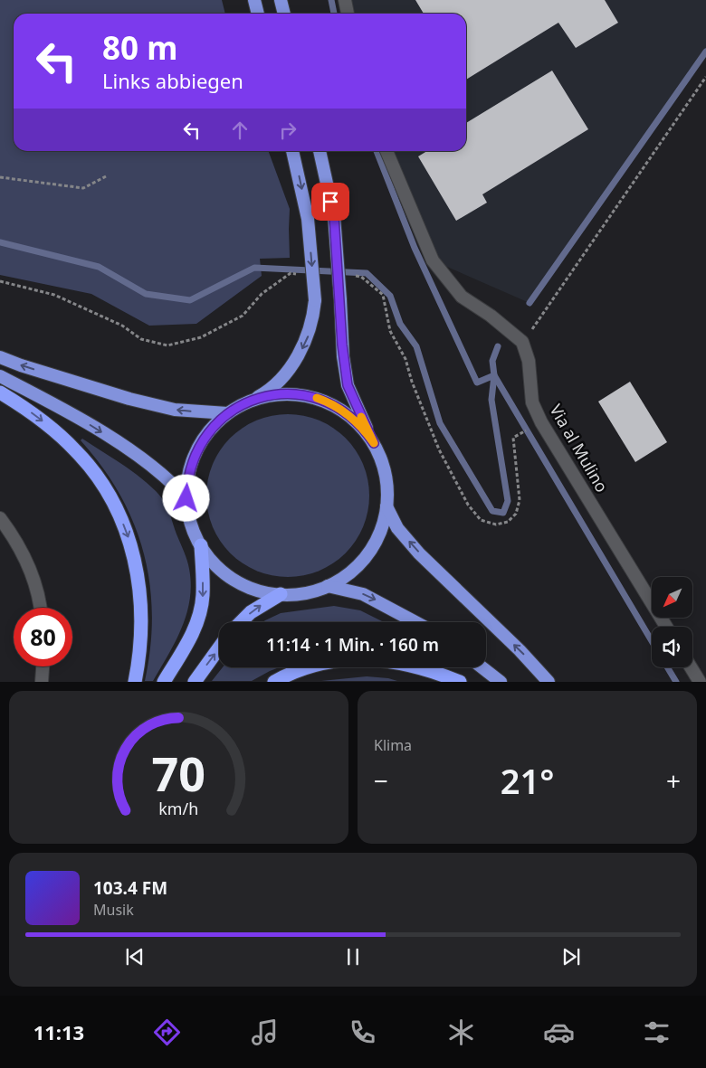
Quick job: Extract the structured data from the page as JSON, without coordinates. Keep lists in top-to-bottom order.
{
  "streets": {
    "street": ["Via al Mulino"]
  },
  "north": "bottom left",
  "page": {
    "turn": ["80 m", "Links abbiegen"],
    "limit": "80",
    "trip": "11:14 · 1 Min. · 160 m",
    "tile": "Klima",
    "heat": ["−", "21°", "+"],
    "song": ["103.4 FM", "Musik"],
    "tabs": "11:13",
    "gauge": ["70", "km/h"]
  }
}
